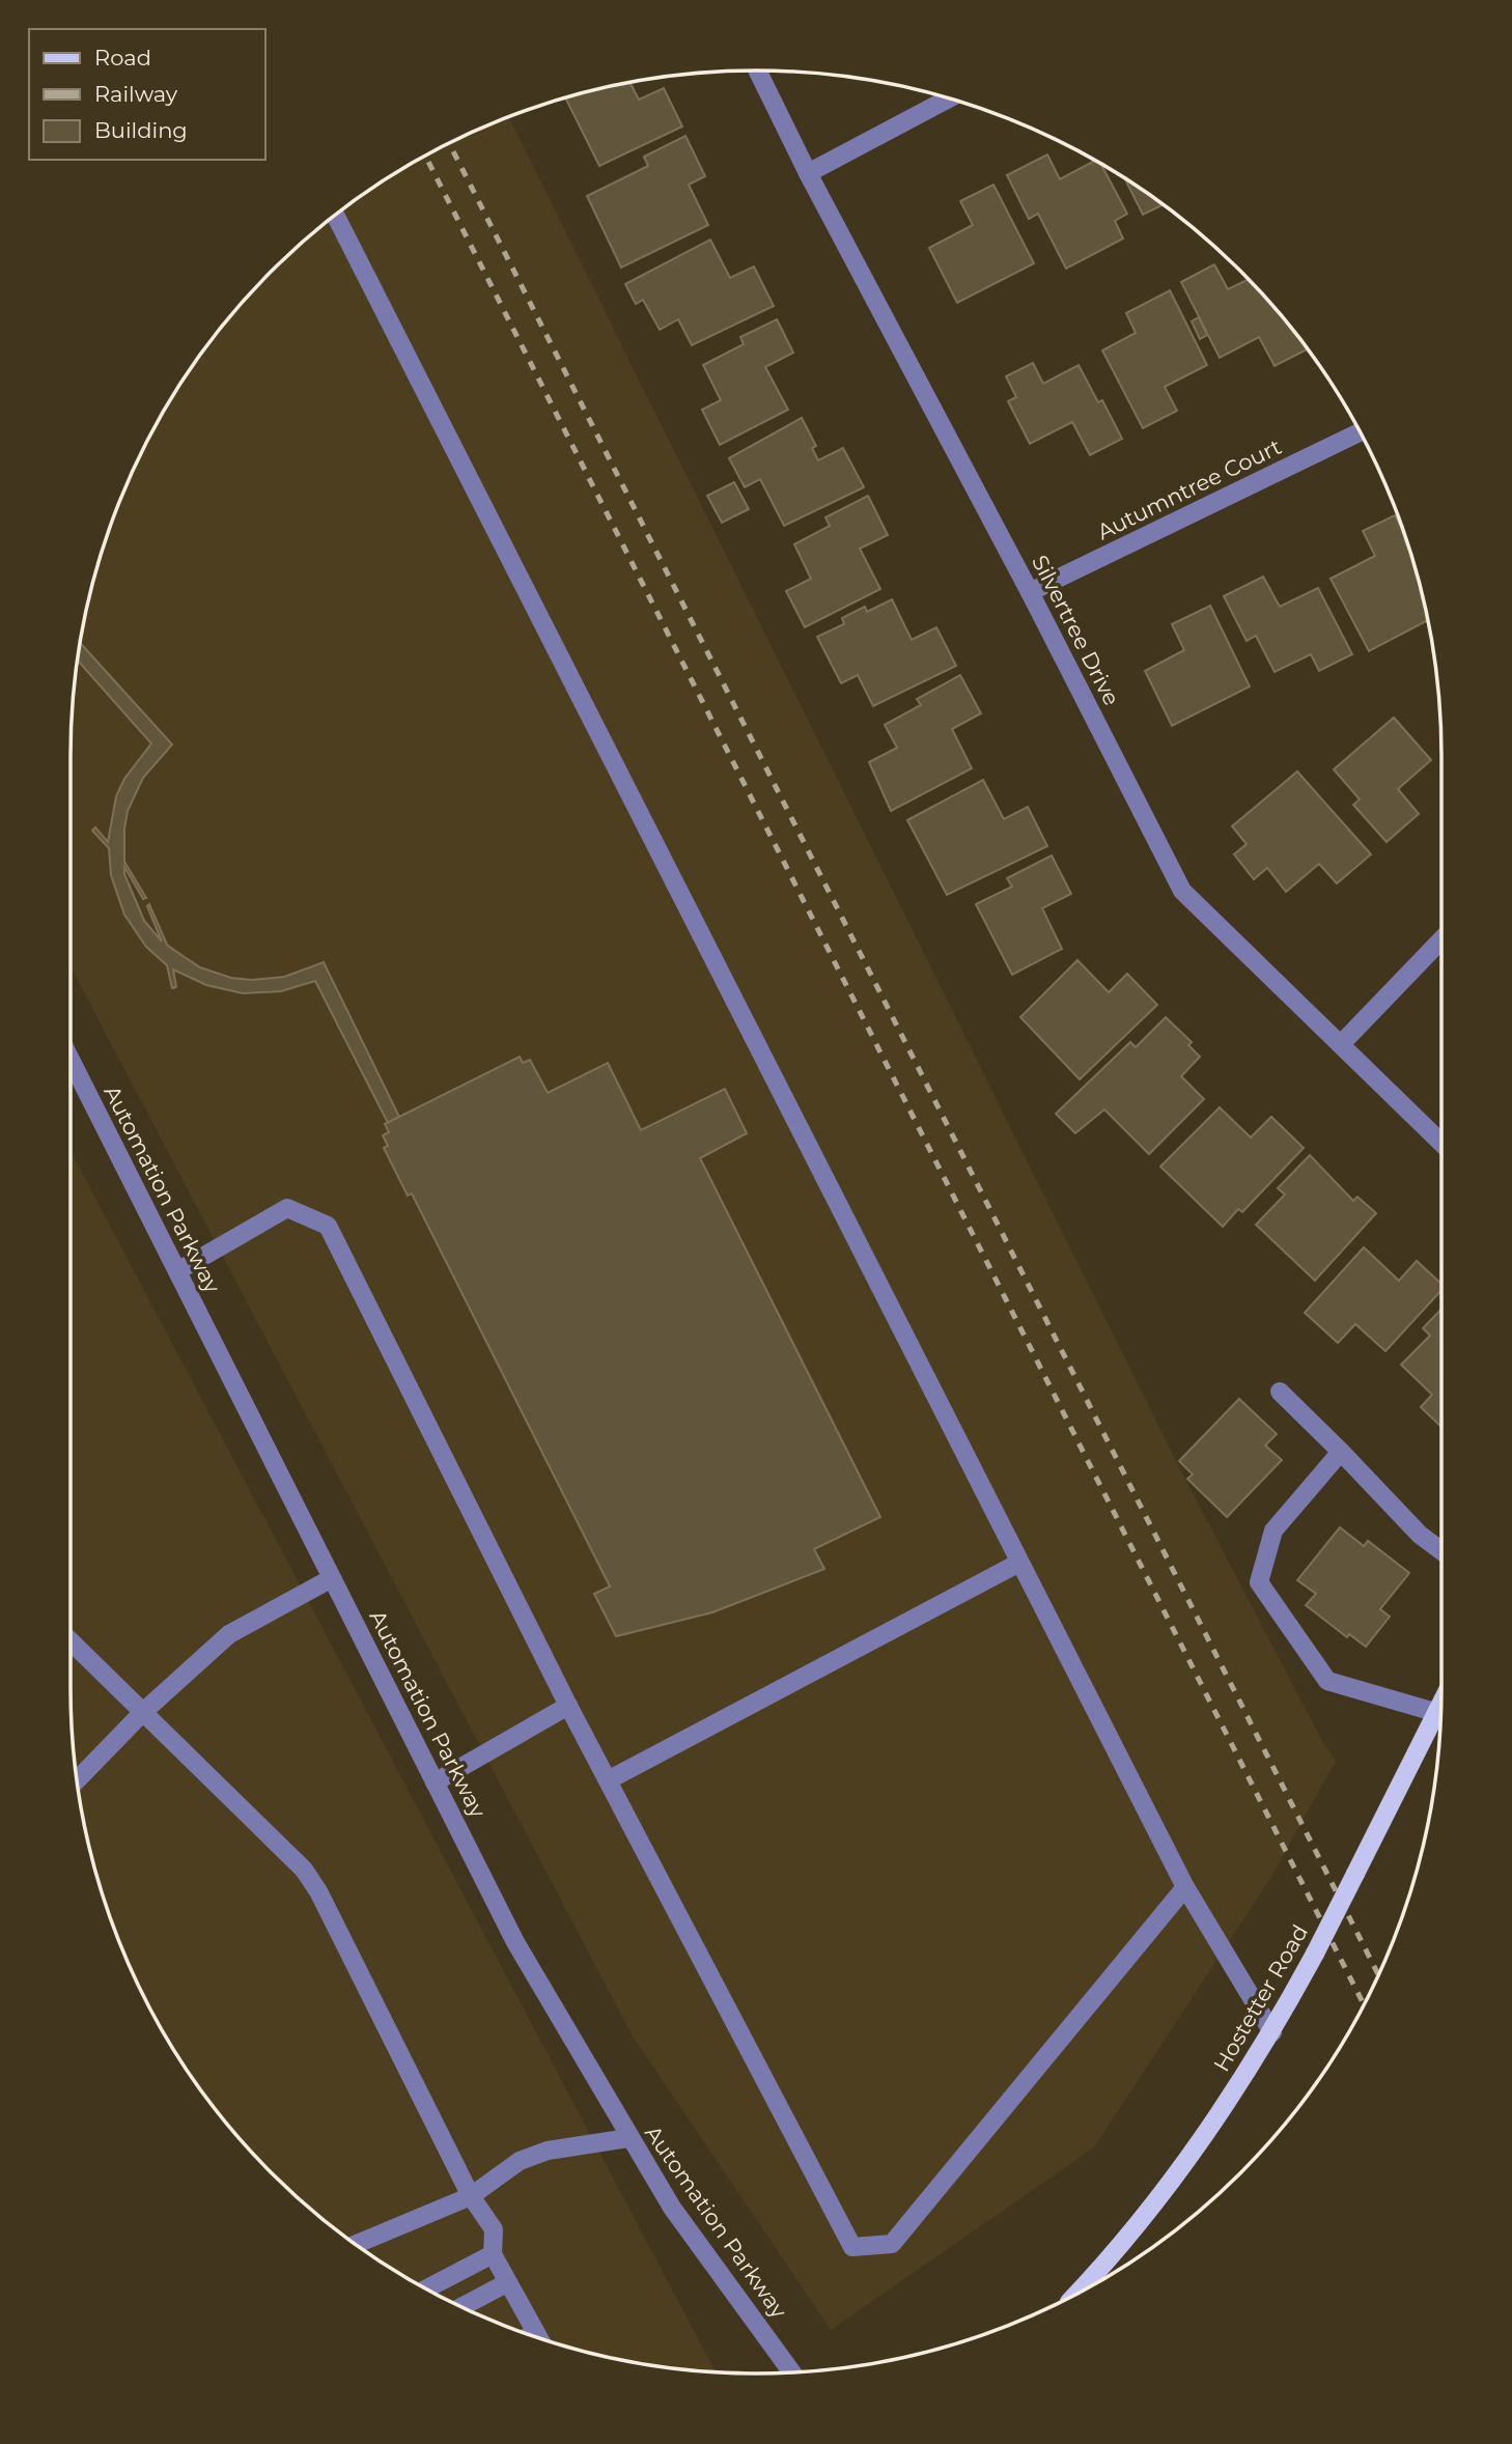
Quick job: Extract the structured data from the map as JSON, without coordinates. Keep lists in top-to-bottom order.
{
  "streets": {
    "main road": ["Hostetter Road"],
    "street": ["Autumntree Court", "Silvertree Drive", "Automation Parkway"]
  },
  "crossings": [
    ["Autumntree Court", "Silvertree Drive"]
  ],
  "legend": ["Road", "Railway", "Building"]
}
